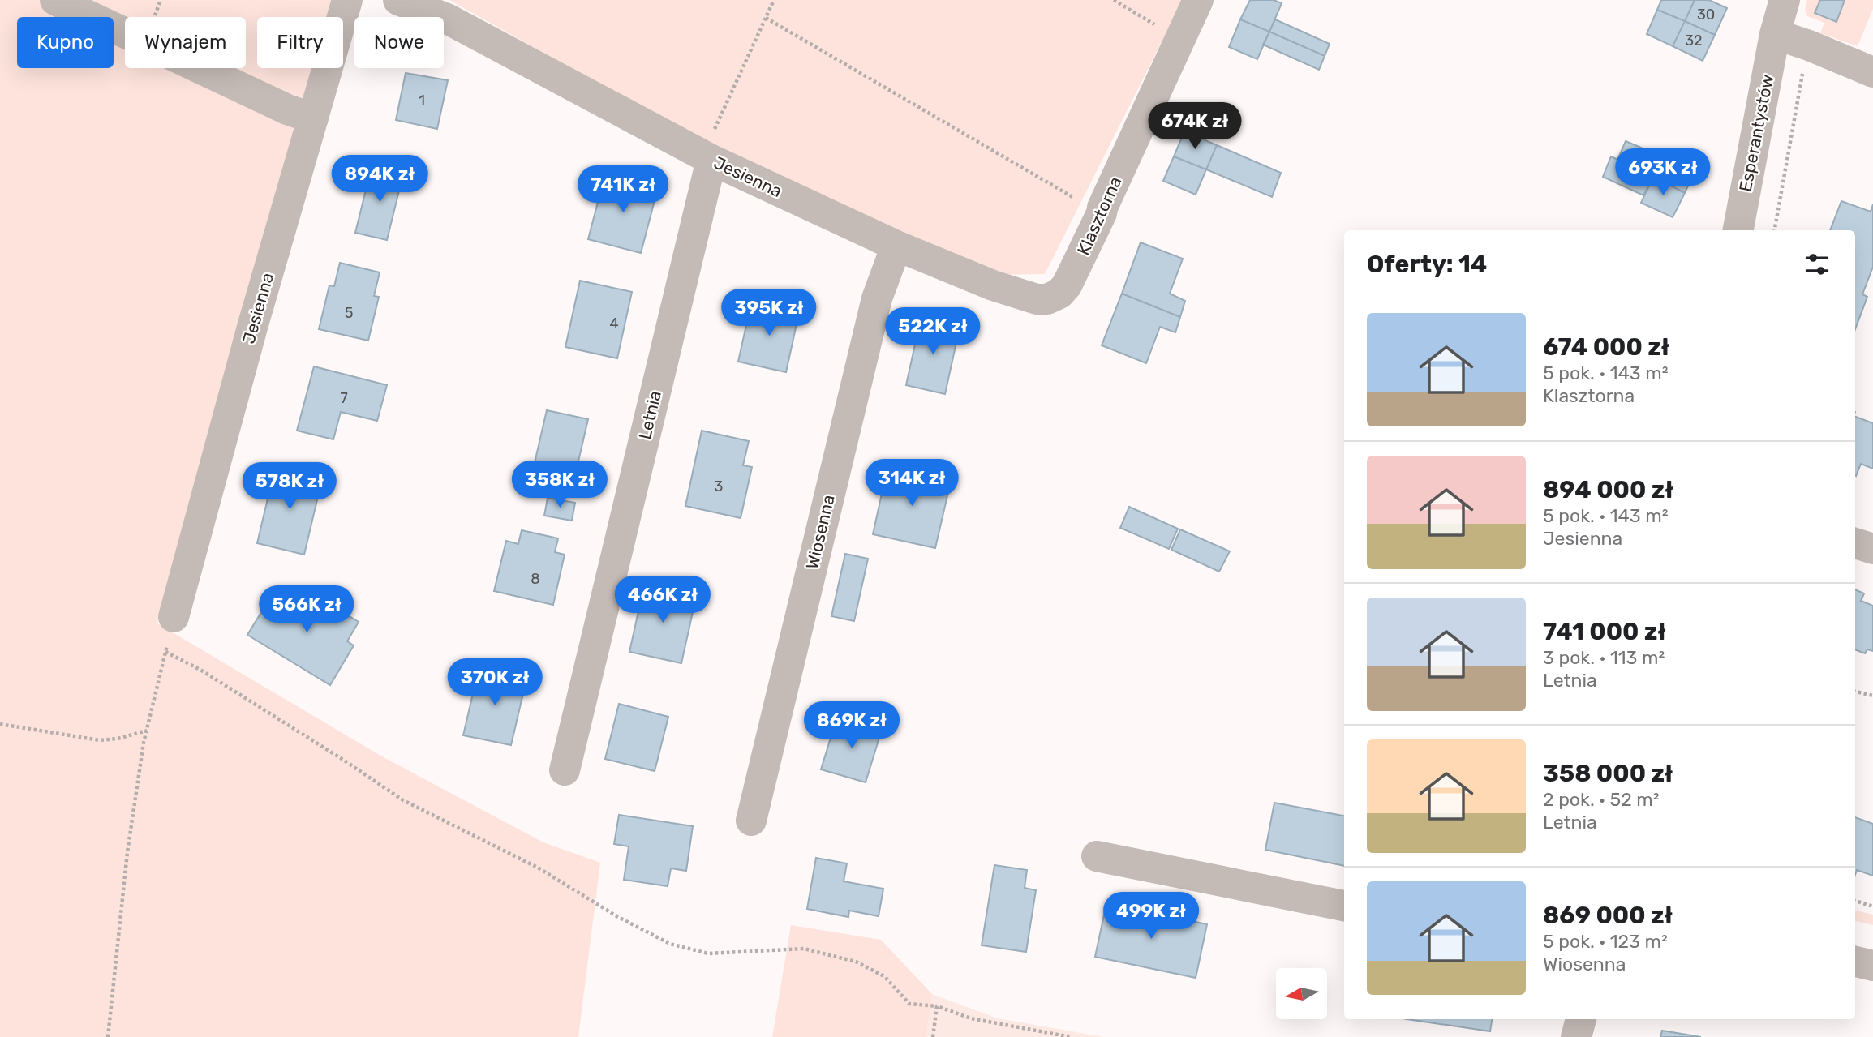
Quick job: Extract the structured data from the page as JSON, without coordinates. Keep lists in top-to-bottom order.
{
  "streets": {
    "street": [
      "Esperantystów",
      "Jesienna",
      "Klasztorna",
      "Letnia",
      "Wiosenna"
    ]
  },
  "crossings": [
    ["Jesienna", "Klasztorna"],
    ["Jesienna", "Letnia"],
    ["Jesienna", "Wiosenna"]
  ],
  "house_numbers": [
    "30",
    "32",
    "1",
    "5",
    "4",
    "7",
    "3",
    "8"
  ],
  "north": "left",
  "page": {
    "chip": [
      "Kupno",
      "Wynajem",
      "Filtry",
      "Nowe"
    ],
    "price": [
      "674K zł",
      "693K zł",
      "894K zł",
      "741K zł",
      "395K zł",
      "522K zł",
      "314K zł",
      "358K zł",
      "578K zł",
      "466K zł",
      "566K zł",
      "370K zł",
      "869K zł",
      "499K zł"
    ],
    "heading": "Oferty: 14",
    "list": [
      {
        "name": "674 000 zł",
        "note": "5 pok. · 143 m² · Klasztorna"
      },
      {
        "name": "894 000 zł",
        "note": "5 pok. · 143 m² · Jesienna"
      },
      {
        "name": "741 000 zł",
        "note": "3 pok. · 113 m² · Letnia"
      },
      {
        "name": "358 000 zł",
        "note": "2 pok. · 52 m² · Letnia"
      },
      {
        "name": "869 000 zł",
        "note": "5 pok. · 123 m² · Wiosenna"
      }
    ]
  }
}
